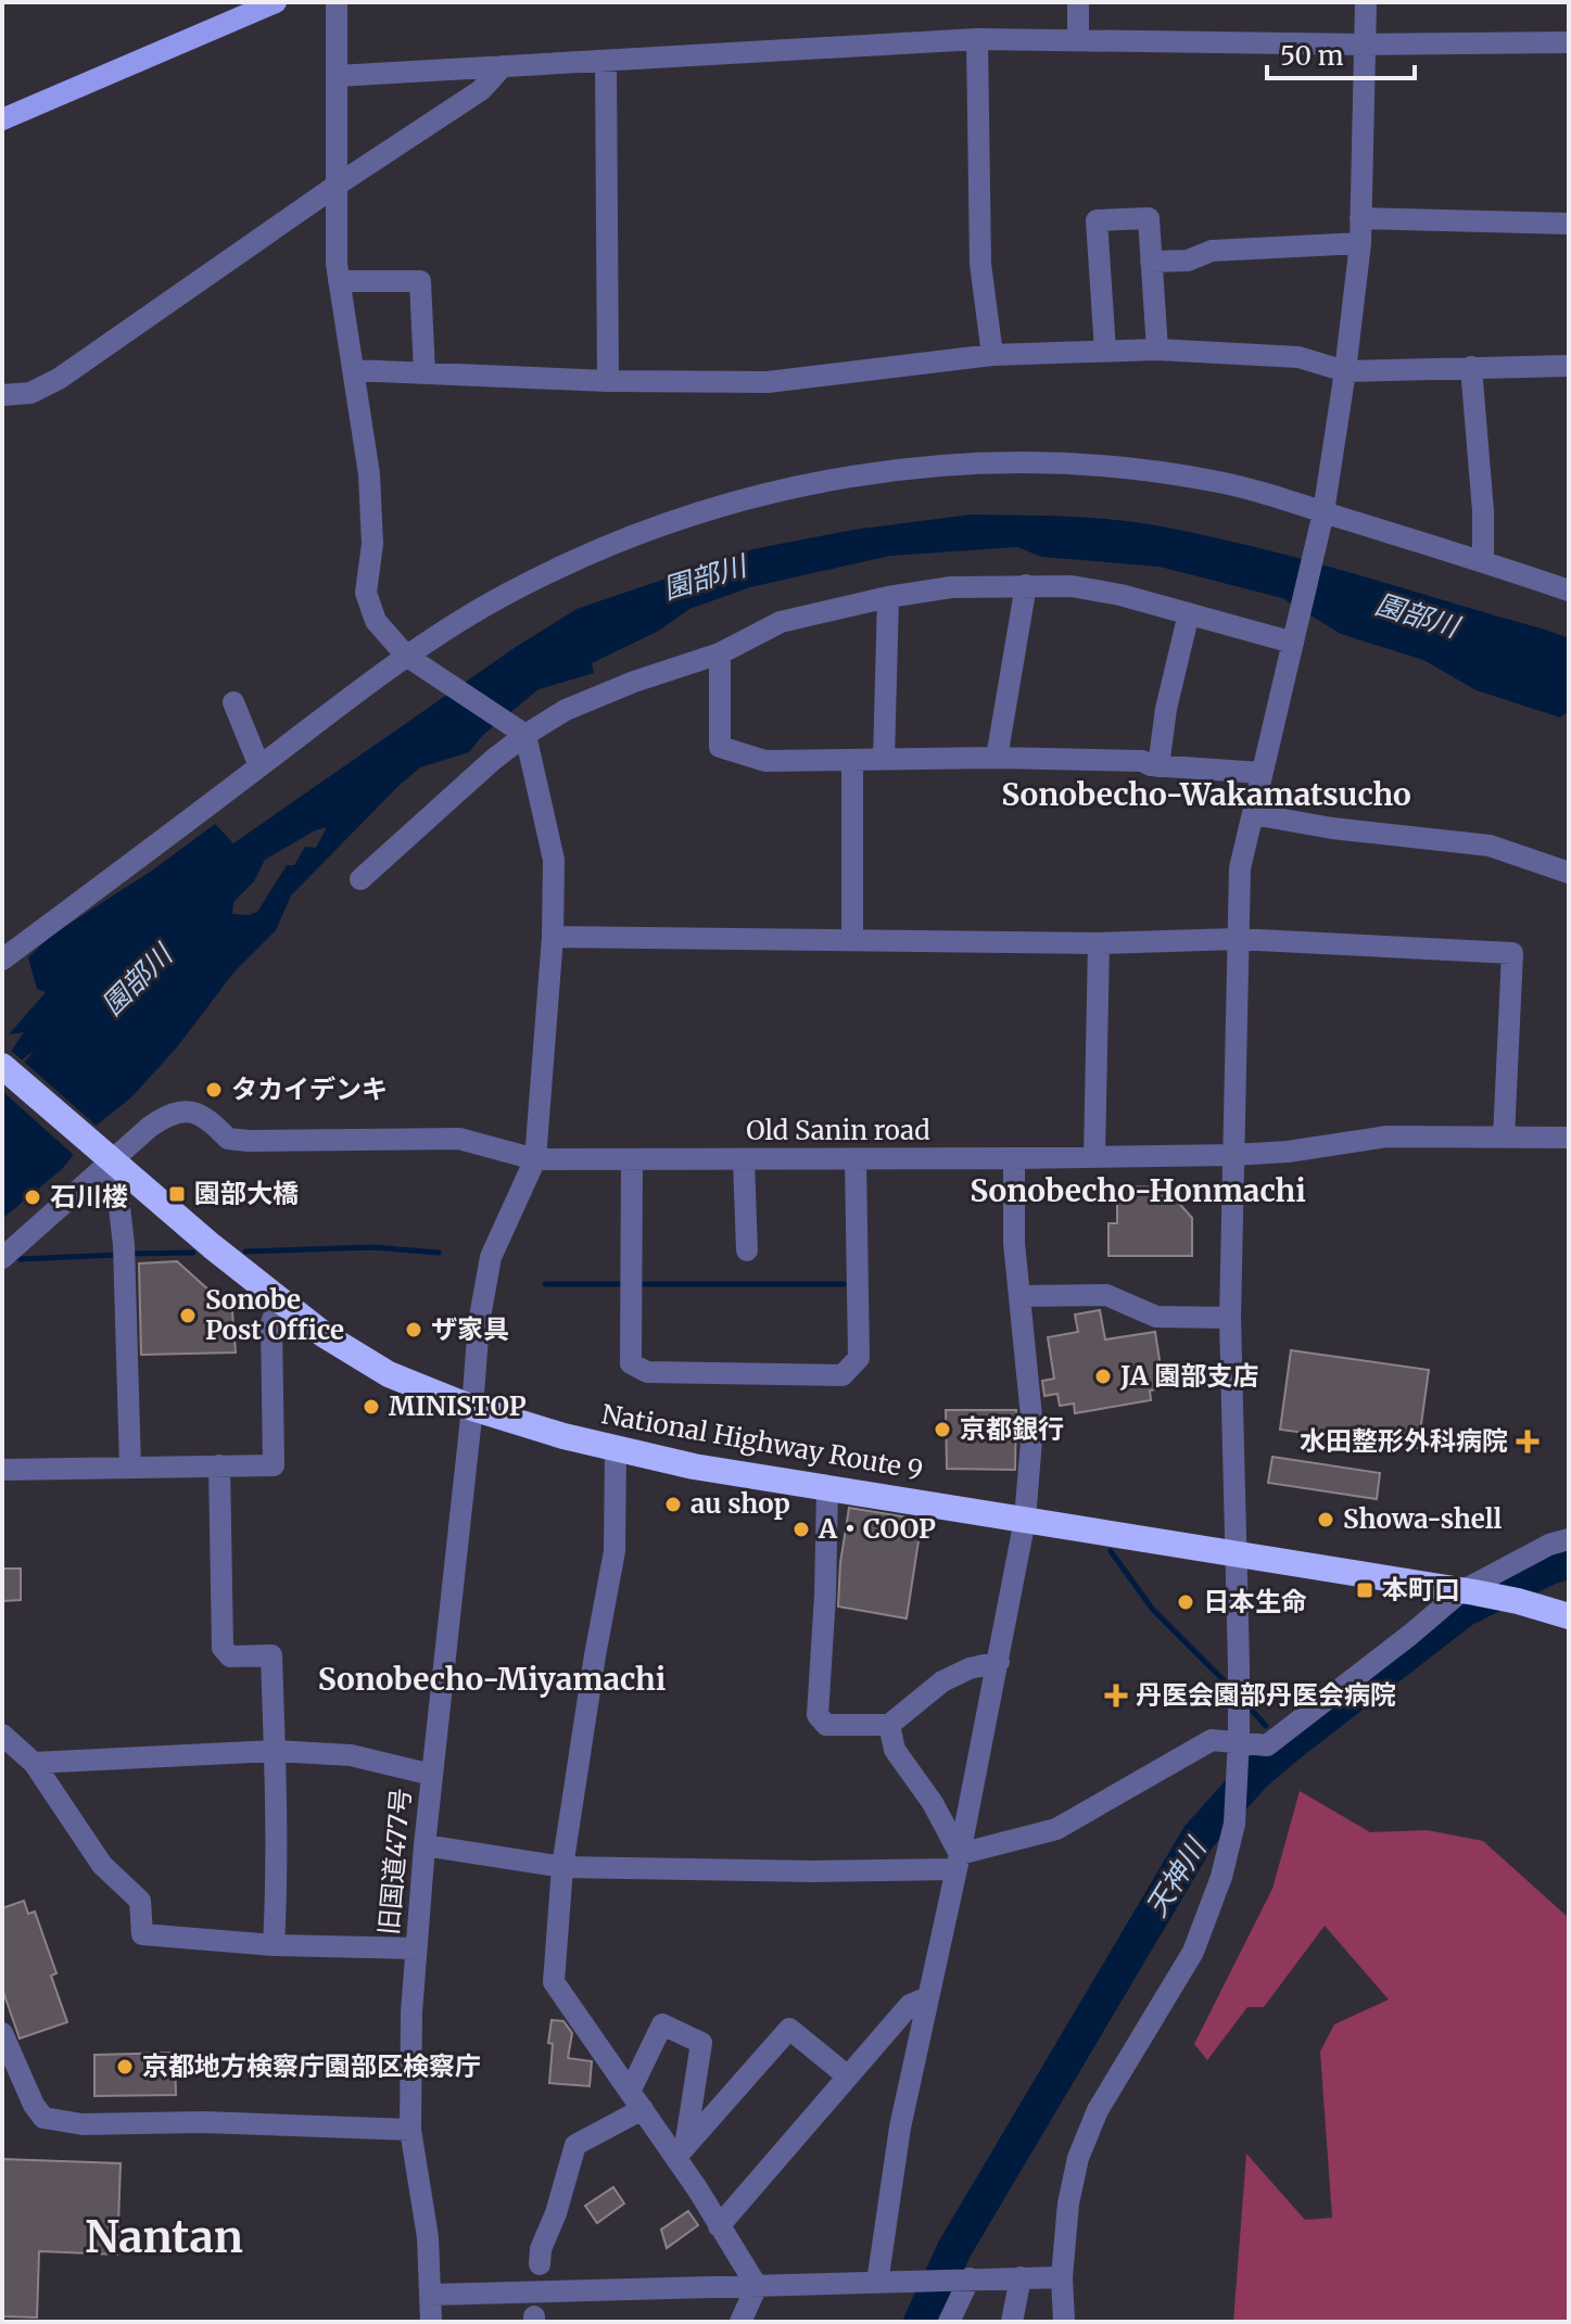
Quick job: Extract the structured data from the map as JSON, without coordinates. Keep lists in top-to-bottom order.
{
  "streets": {
    "highway": ["National Highway Route 9"],
    "street": ["Old Sanin road", "旧国道477号"]
  },
  "crossings": [
    ["Old Sanin road", "National Highway Route 9"],
    ["Old Sanin road", "旧国道477号"],
    ["National Highway Route 9", "旧国道477号"]
  ],
  "districts": [
    "Sonobecho-Wakamatsucho",
    "Sonobecho-Honmachi",
    "Sonobecho-Miyamachi",
    "Nantan"
  ],
  "water": ["園部川", "天神川"],
  "places": {
    "other": [
      "タカイデンキ",
      "石川楼",
      "Sonobe Post Office",
      "ザ家具",
      "JA 園部支店",
      "MINISTOP",
      "京都銀行",
      "au shop",
      "Showa-shell",
      "A・COOP",
      "日本生命",
      "京都地方検察庁園部区検察庁"
    ],
    "transit": ["園部大橋", "本町口"],
    "health": ["水田整形外科病院", "丹医会園部丹医会病院"]
  },
  "scale_bar": "50 m"
}
